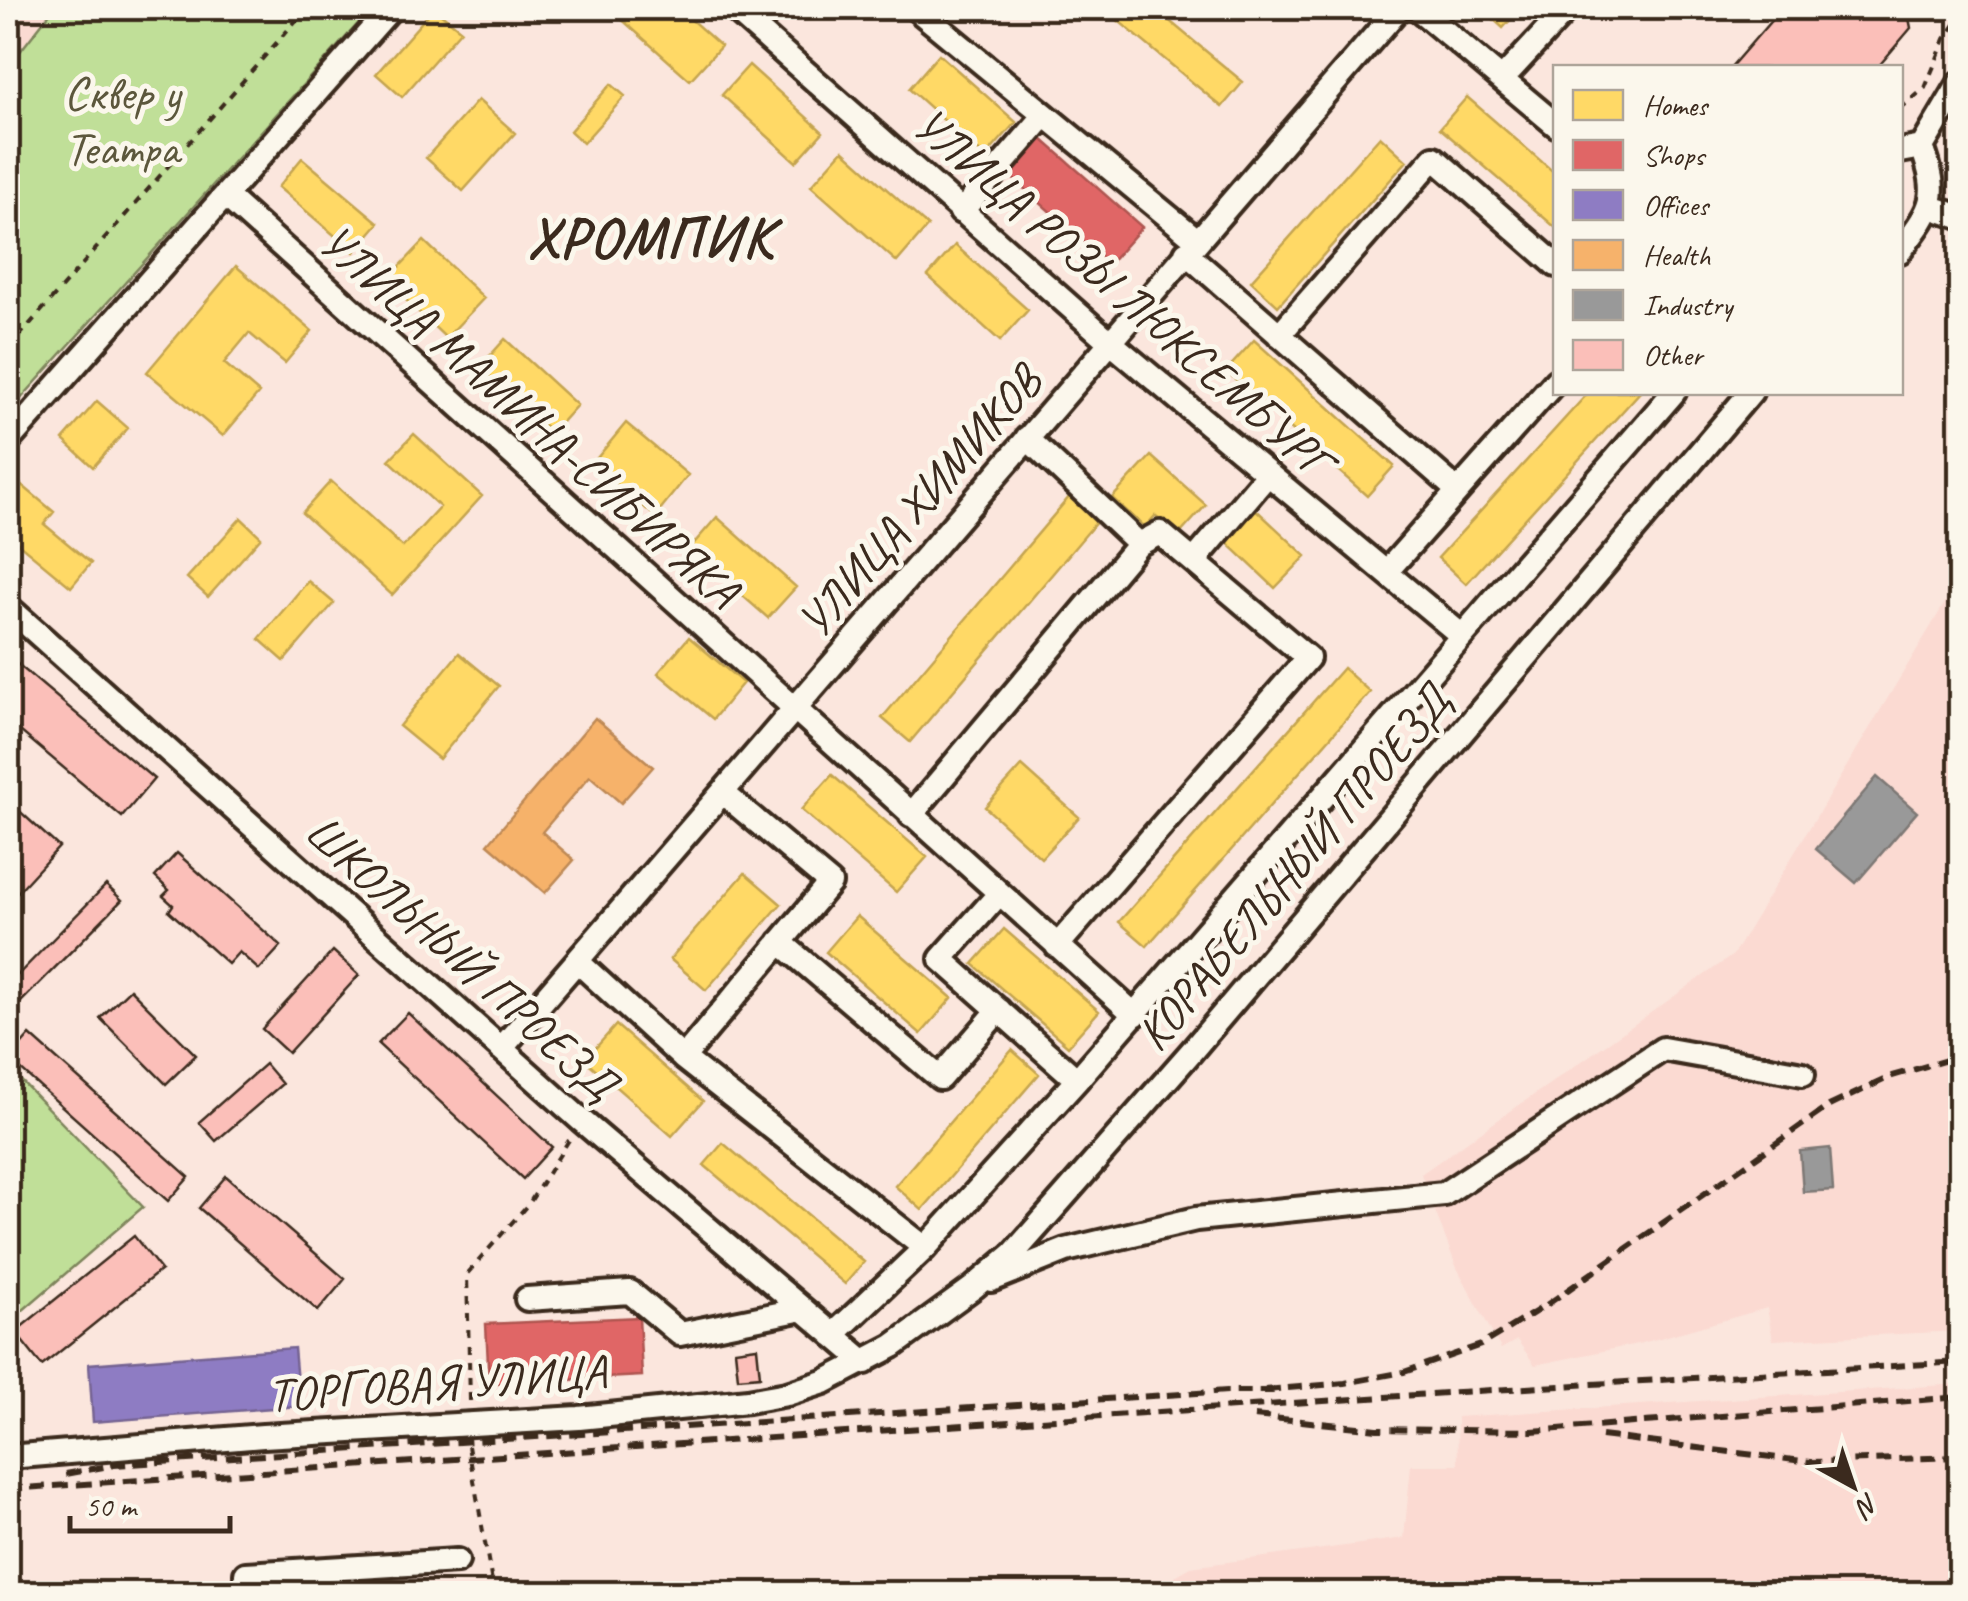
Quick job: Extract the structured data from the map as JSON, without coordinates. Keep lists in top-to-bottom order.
{
  "streets": {
    "street": [
      "УЛИЦА РОЗЫ ЛЮКСЕМБУРГ",
      "УЛИЦА МАМИНА-СИБИРЯКА",
      "УЛИЦА ХИМИКОВ",
      "КОРАБЕЛЬНЫЙ ПРОЕЗД",
      "ШКОЛЬНЫЙ ПРОЕЗД",
      "ТОРГОВАЯ УЛИЦА"
    ]
  },
  "crossings": [
    ["УЛИЦА РОЗЫ ЛЮКСЕМБУРГ", "УЛИЦА ХИМИКОВ"],
    ["УЛИЦА МАМИНА-СИБИРЯКА", "УЛИЦА ХИМИКОВ"],
    ["УЛИЦА ХИМИКОВ", "ШКОЛЬНЫЙ ПРОЕЗД"],
    ["КОРАБЕЛЬНЫЙ ПРОЕЗД", "ШКОЛЬНЫЙ ПРОЕЗД"],
    ["КОРАБЕЛЬНЫЙ ПРОЕЗД", "ТОРГОВАЯ УЛИЦА"],
    ["ШКОЛЬНЫЙ ПРОЕЗД", "ТОРГОВАЯ УЛИЦА"]
  ],
  "districts": ["ХРОМПИК"],
  "parks": ["Сквер у Театра"],
  "legend": [
    "Homes",
    "Shops",
    "Offices",
    "Health",
    "Industry",
    "Other"
  ],
  "scale_bar": "50 m",
  "north": "bottom right"
}
